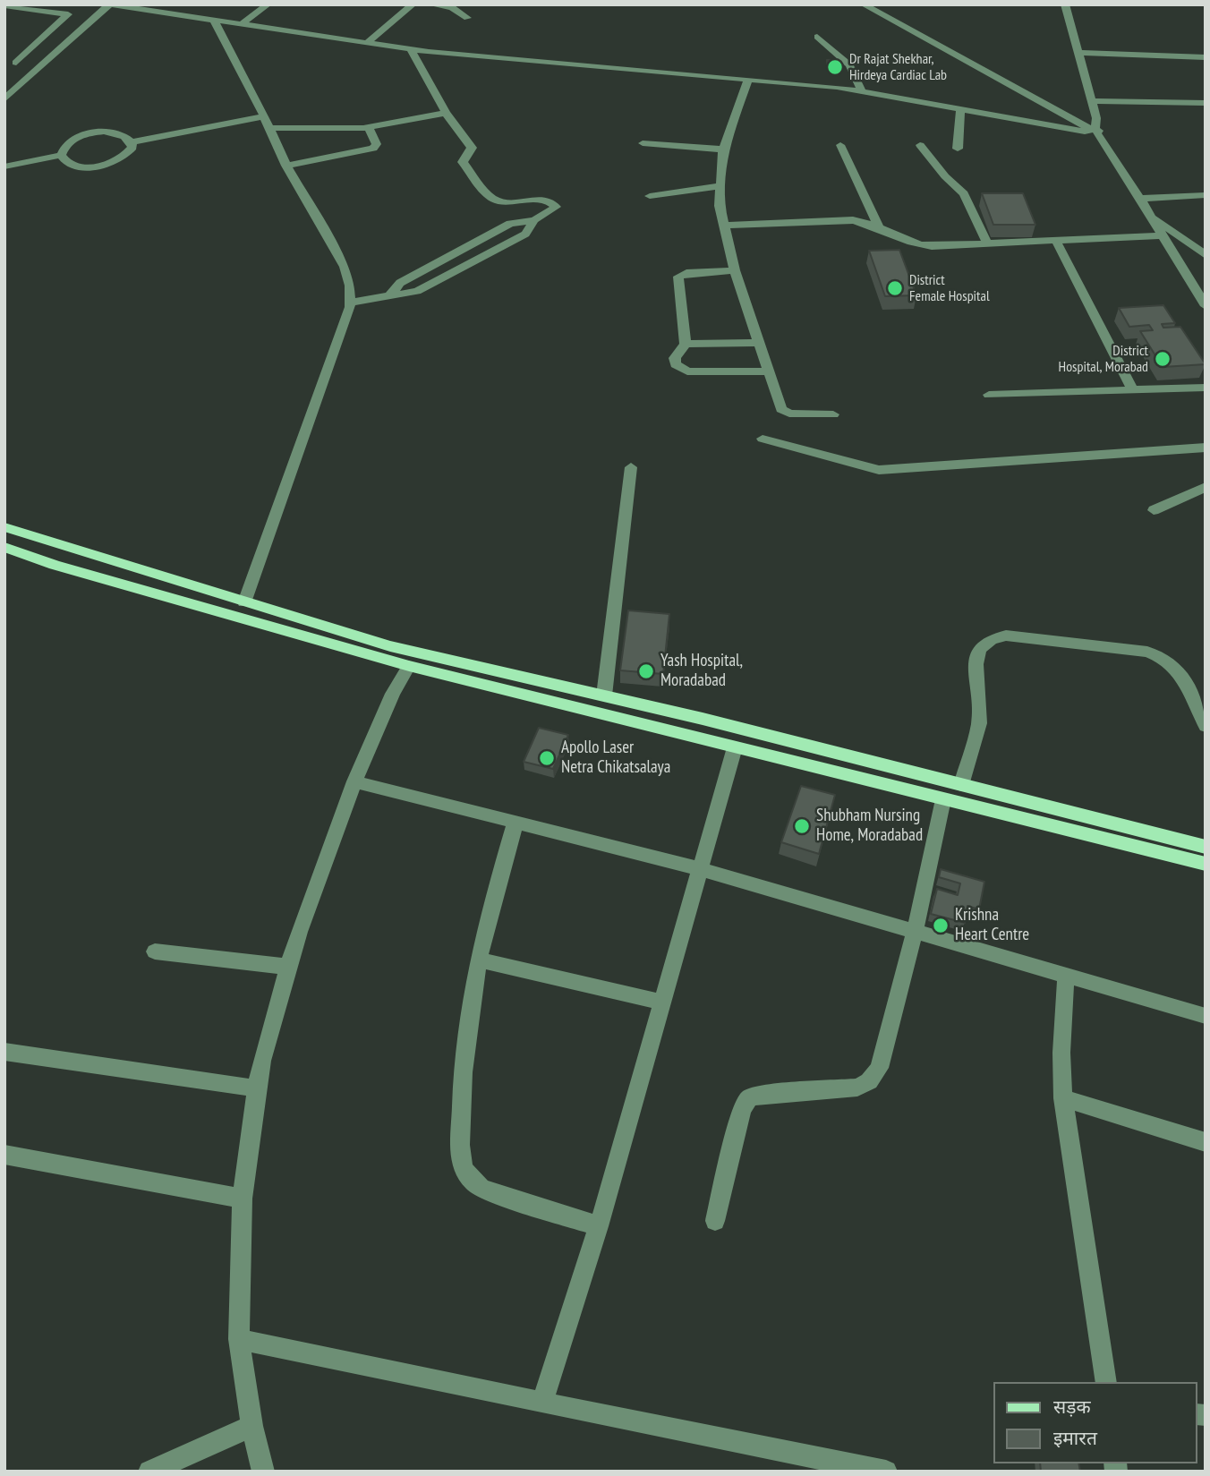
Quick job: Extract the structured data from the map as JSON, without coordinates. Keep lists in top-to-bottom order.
{
  "places": [
    "Dr Rajat Shekhar, Hirdeya Cardiac Lab",
    "District Female Hospital",
    "District Hospital, Morabad",
    "Yash Hospital, Moradabad",
    "Apollo Laser Netra Chikatsalaya",
    "Shubham Nursing Home, Moradabad",
    "Krishna Heart Centre"
  ],
  "legend": ["सड़क", "इमारत"]
}
